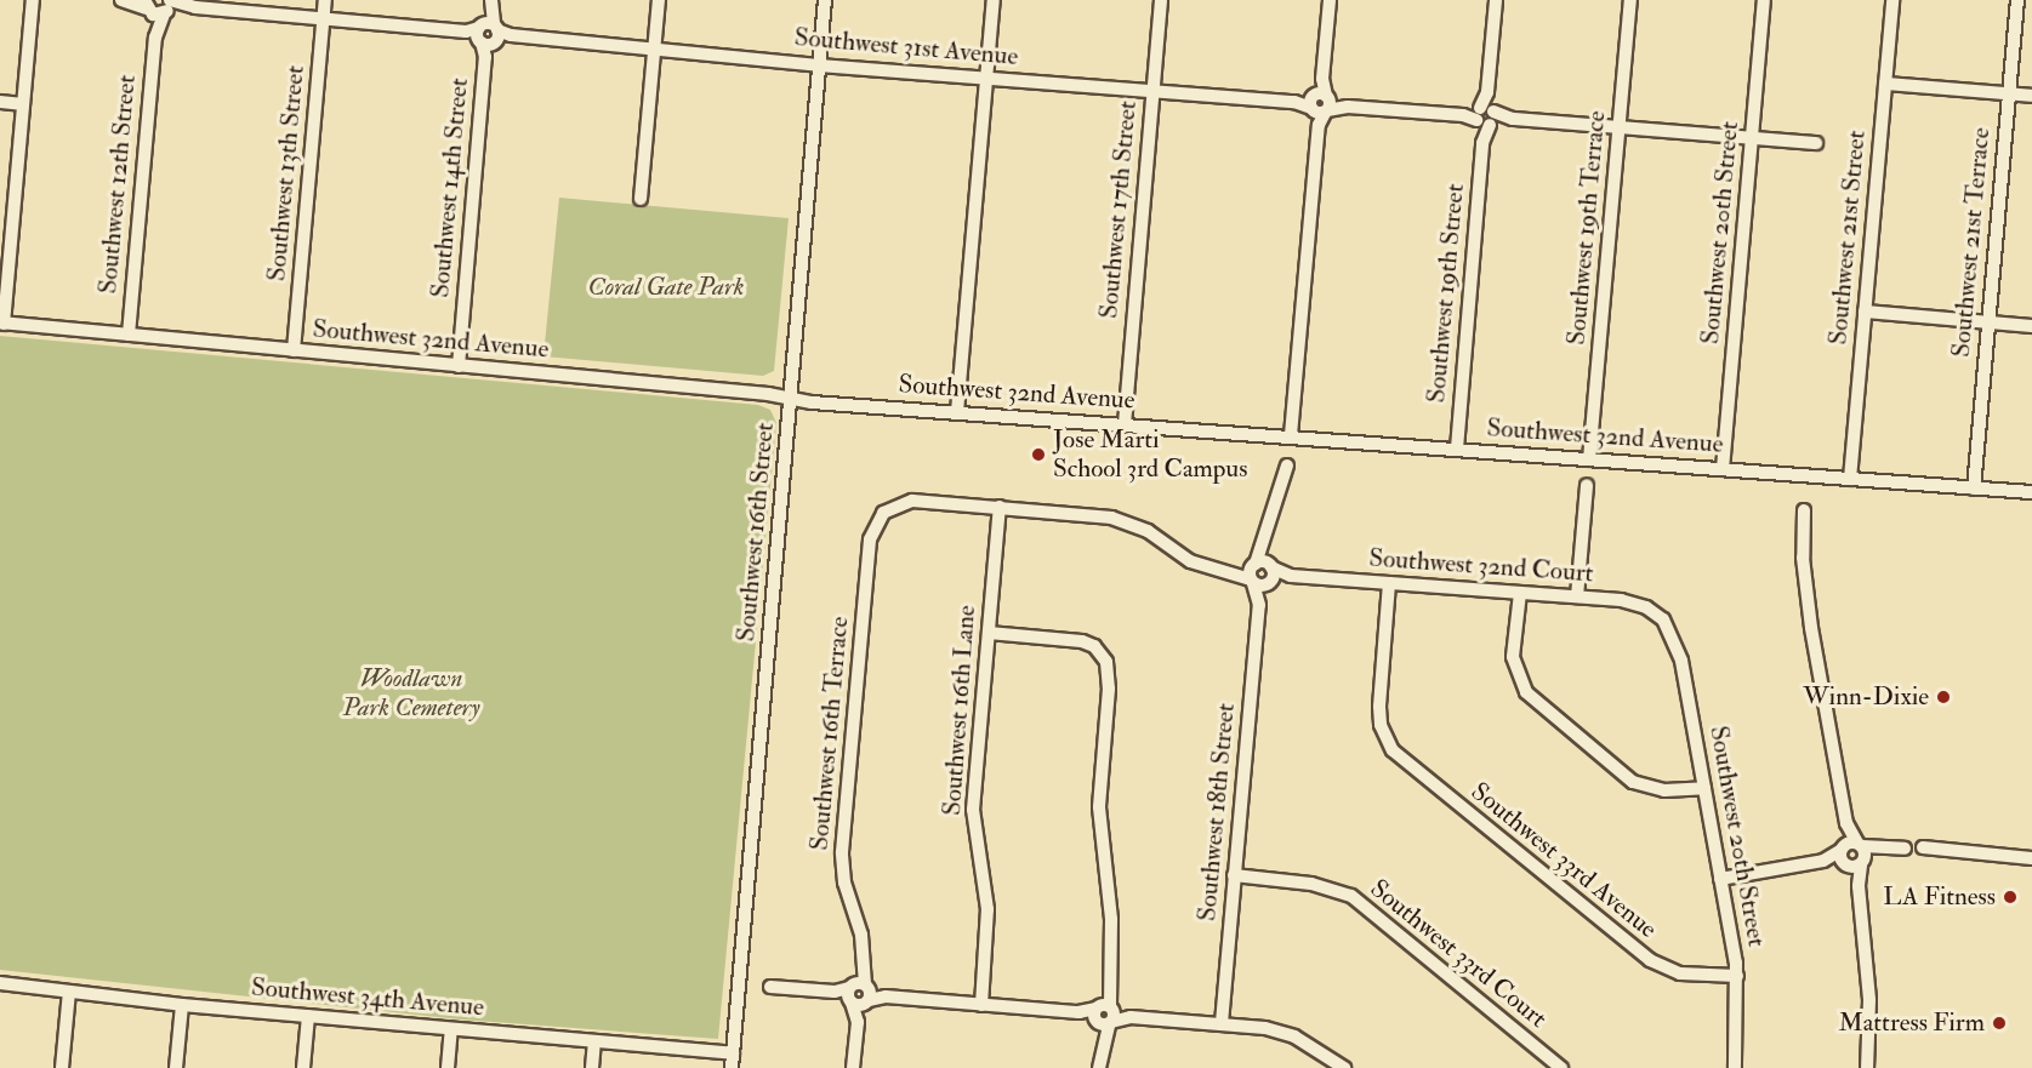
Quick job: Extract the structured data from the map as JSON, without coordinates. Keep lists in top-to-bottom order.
{
  "streets": {
    "street": [
      "Southwest 31st Avenue",
      "Southwest 13th Street",
      "Southwest 12th Street",
      "Southwest 14th Street",
      "Southwest 17th Street",
      "Southwest 19th Terrace",
      "Southwest 20th Street",
      "Southwest 21st Street",
      "Southwest 21st Terrace",
      "Southwest 19th Street",
      "Southwest 32nd Avenue",
      "Southwest 16th Street",
      "Southwest 32nd Court",
      "Southwest 16th Lane",
      "Southwest 16th Terrace",
      "Southwest 18th Street",
      "Southwest 33rd Avenue",
      "Southwest 33rd Court",
      "Southwest 34th Avenue"
    ]
  },
  "crossings": [
    ["Southwest 31st Avenue", "Southwest 13th Street"],
    ["Southwest 31st Avenue", "Southwest 12th Street"],
    ["Southwest 31st Avenue", "Southwest 14th Street"],
    ["Southwest 31st Avenue", "Southwest 17th Street"],
    ["Southwest 31st Avenue", "Southwest 16th Street"],
    ["Southwest 13th Street", "Southwest 32nd Avenue"],
    ["Southwest 12th Street", "Southwest 32nd Avenue"],
    ["Southwest 14th Street", "Southwest 32nd Avenue"],
    ["Southwest 17th Street", "Southwest 32nd Avenue"],
    ["Southwest 19th Terrace", "Southwest 32nd Avenue"],
    ["Southwest 20th Street", "Southwest 32nd Avenue"],
    ["Southwest 20th Street", "Southwest 32nd Court"],
    ["Southwest 20th Street", "Southwest 33rd Avenue"],
    ["Southwest 21st Street", "Southwest 32nd Avenue"],
    ["Southwest 21st Terrace", "Southwest 32nd Avenue"],
    ["Southwest 19th Street", "Southwest 32nd Avenue"],
    ["Southwest 32nd Avenue", "Southwest 16th Street"],
    ["Southwest 16th Street", "Southwest 34th Avenue"],
    ["Southwest 32nd Court", "Southwest 18th Street"],
    ["Southwest 32nd Court", "Southwest 33rd Avenue"],
    ["Southwest 16th Lane", "Southwest 16th Terrace"],
    ["Southwest 18th Street", "Southwest 33rd Court"]
  ],
  "parks": ["Coral Gate Park", "Woodlawn Park Cemetery"],
  "places": [
    "Jose Marti School 3rd Campus",
    "Winn-Dixie",
    "LA Fitness",
    "Mattress Firm"
  ]
}
